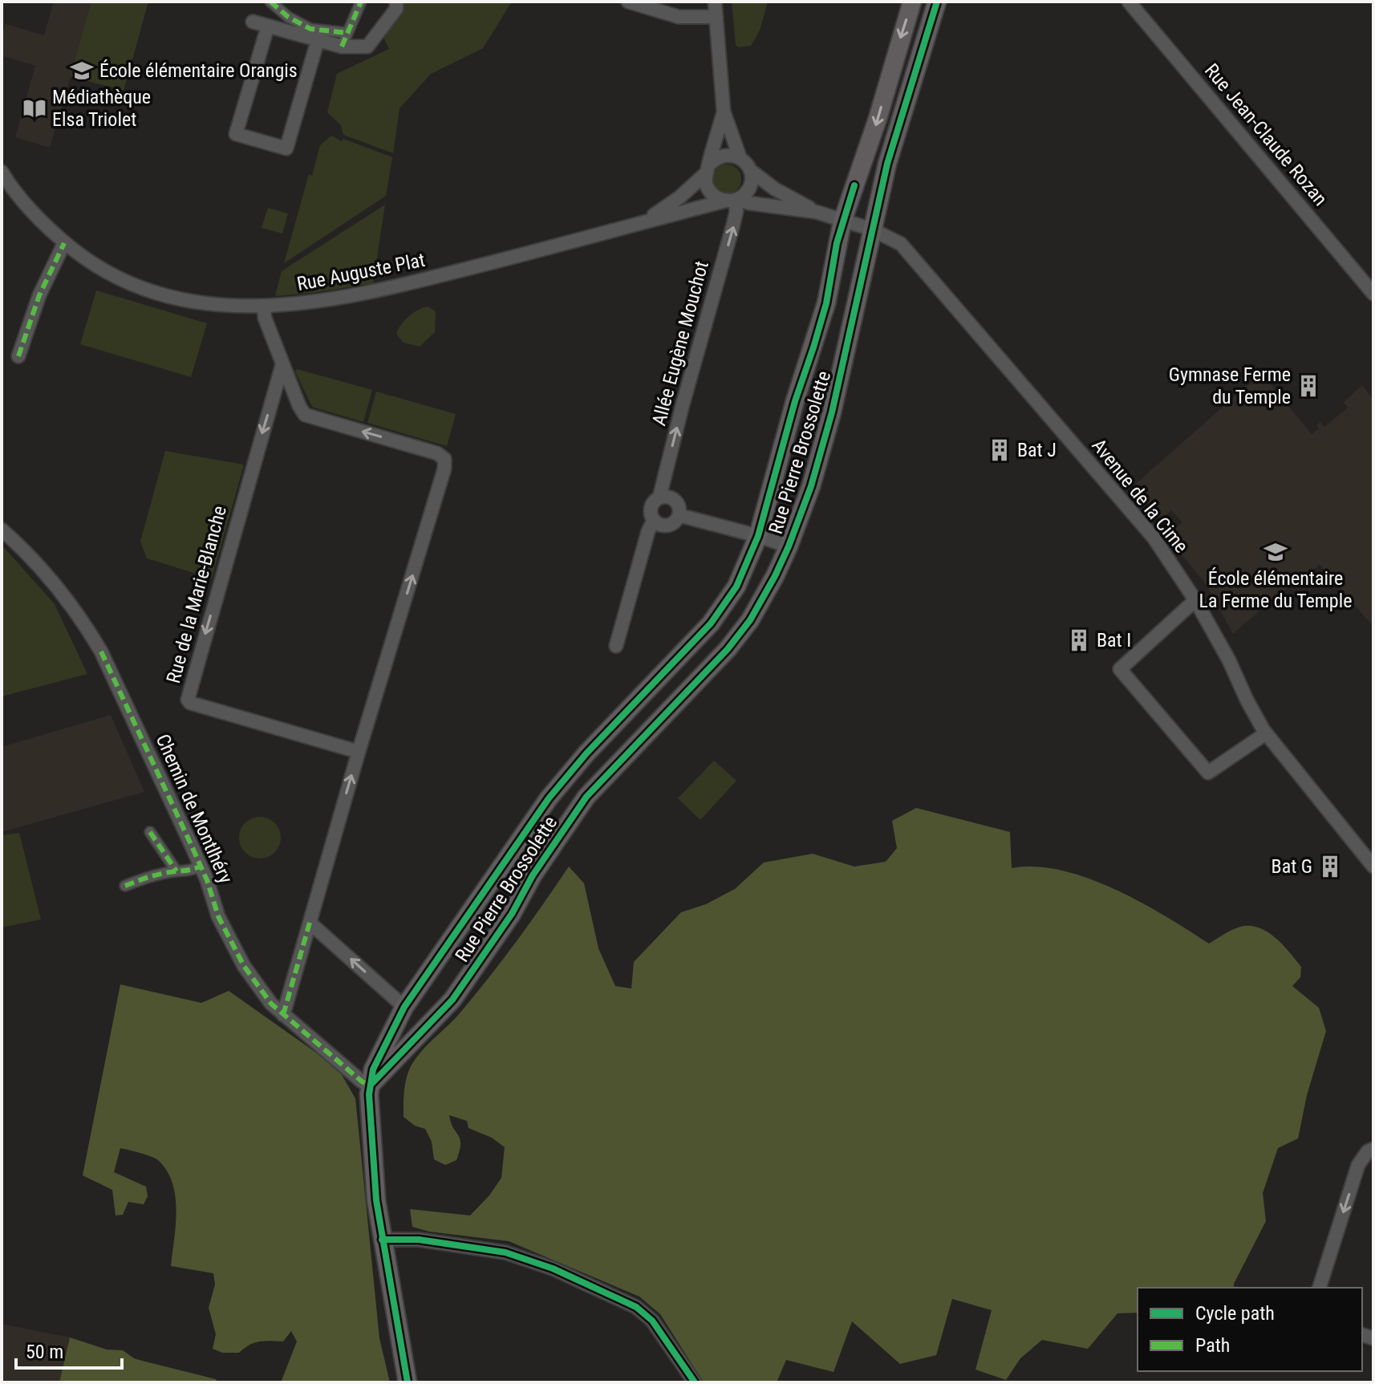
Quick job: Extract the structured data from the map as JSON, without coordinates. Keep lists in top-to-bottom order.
{
  "streets": {
    "main road": ["Rue Pierre Brossolette"],
    "street": [
      "Rue Jean-Claude Rozan",
      "Rue Auguste Plat",
      "Allée Eugène Mouchot",
      "Avenue de la Cime",
      "Rue de la Marie-Blanche",
      "Chemin de Montlhéry"
    ]
  },
  "crossings": [
    ["Rue Auguste Plat", "Allée Eugène Mouchot"],
    ["Rue Pierre Brossolette", "Avenue de la Cime"],
    ["Rue Pierre Brossolette", "Chemin de Montlhéry"]
  ],
  "one_way": ["Allée Eugène Mouchot"],
  "places": {
    "school or university": ["École élémentaire Orangis", "École élémentaire La Ferme du Temple"],
    "library": ["Médiathèque Elsa Triolet"],
    "building": [
      "Gymnase Ferme du Temple",
      "Bat J",
      "Bat I",
      "Bat G"
    ]
  },
  "legend": ["Cycle path", "Path"],
  "scale_bar": "50 m"
}
